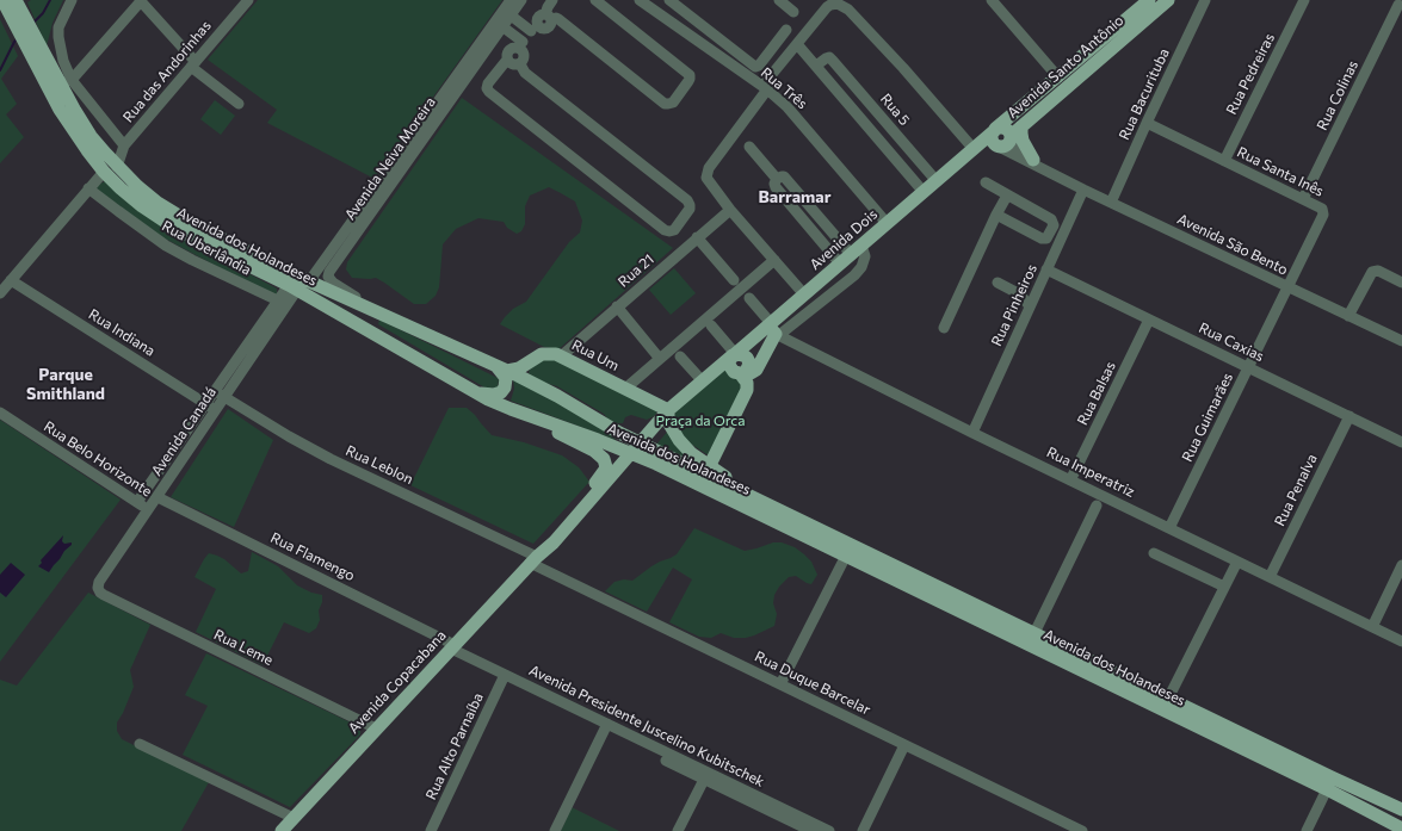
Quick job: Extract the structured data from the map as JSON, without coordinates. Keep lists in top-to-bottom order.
{
  "streets": {
    "main road": [
      "Avenida Santo Antônio",
      "Avenida Dois",
      "Avenida dos Holandeses",
      "Rua Um",
      "Avenida Copacabana"
    ],
    "street": [
      "Rua das Andorinhas",
      "Rua Pedreiras",
      "Rua Três",
      "Rua Bacurituba",
      "Rua Colinas",
      "Rua 5",
      "Avenida Neiva Moreira",
      "Rua Santa Inês",
      "Avenida São Bento",
      "Rua Uberlândia",
      "Rua 21",
      "Rua Pinheiros",
      "Rua Indiana",
      "Rua Caxias",
      "Rua Balsas",
      "Rua Guimarães",
      "Avenida Canadá",
      "Rua Belo Horizonte",
      "Rua Leblon",
      "Rua Imperatriz",
      "Rua Penalva",
      "Rua Flamengo",
      "Rua Leme",
      "Rua Duque Barcelar",
      "Avenida Presidente Juscelino Kubitschek",
      "Rua Alto Parnaíba"
    ]
  },
  "crossings": [
    ["Avenida Santo Antônio", "Avenida Dois"],
    ["Avenida Santo Antônio", "Avenida São Bento"],
    ["Rua das Andorinhas", "Avenida dos Holandeses"],
    ["Rua Pedreiras", "Rua Santa Inês"],
    ["Rua Três", "Avenida Dois"],
    ["Rua Bacurituba", "Rua Santa Inês"],
    ["Rua Bacurituba", "Avenida São Bento"],
    ["Rua Colinas", "Rua Santa Inês"],
    ["Rua 5", "Avenida Dois"],
    ["Avenida Neiva Moreira", "Avenida dos Holandeses"],
    ["Rua Santa Inês", "Avenida São Bento"],
    ["Rua Santa Inês", "Rua Guimarães"],
    ["Avenida Dois", "Avenida São Bento"],
    ["Avenida Dois", "Avenida dos Holandeses"],
    ["Avenida Dois", "Rua Um"],
    ["Avenida Dois", "Rua Imperatriz"],
    ["Avenida Dois", "Avenida Copacabana"],
    ["Avenida São Bento", "Rua Pinheiros"],
    ["Avenida São Bento", "Rua Guimarães"],
    ["Avenida dos Holandeses", "Rua Um"],
    ["Avenida dos Holandeses", "Avenida Canadá"],
    ["Avenida dos Holandeses", "Avenida Copacabana"],
    ["Rua Uberlândia", "Avenida Canadá"],
    ["Rua 21", "Rua Um"],
    ["Rua Pinheiros", "Rua Caxias"],
    ["Rua Pinheiros", "Rua Imperatriz"],
    ["Rua Indiana", "Avenida Canadá"],
    ["Rua Caxias", "Rua Balsas"],
    ["Rua Caxias", "Rua Guimarães"],
    ["Rua Caxias", "Rua Penalva"],
    ["Rua Balsas", "Rua Imperatriz"],
    ["Rua Guimarães", "Rua Imperatriz"],
    ["Avenida Canadá", "Rua Belo Horizonte"],
    ["Avenida Canadá", "Rua Leblon"],
    ["Avenida Canadá", "Rua Flamengo"],
    ["Avenida Canadá", "Rua Leme"],
    ["Rua Leblon", "Avenida Copacabana"],
    ["Rua Leblon", "Rua Duque Barcelar"],
    ["Rua Imperatriz", "Rua Penalva"],
    ["Rua Flamengo", "Avenida Copacabana"],
    ["Rua Flamengo", "Avenida Presidente Juscelino Kubitschek"],
    ["Rua Leme", "Avenida Copacabana"],
    ["Avenida Copacabana", "Rua Duque Barcelar"],
    ["Avenida Copacabana", "Avenida Presidente Juscelino Kubitschek"],
    ["Avenida Presidente Juscelino Kubitschek", "Rua Alto Parnaíba"]
  ],
  "districts": ["Barramar", "Parque Smithland"],
  "parks": ["Praça da Orca"]
}
